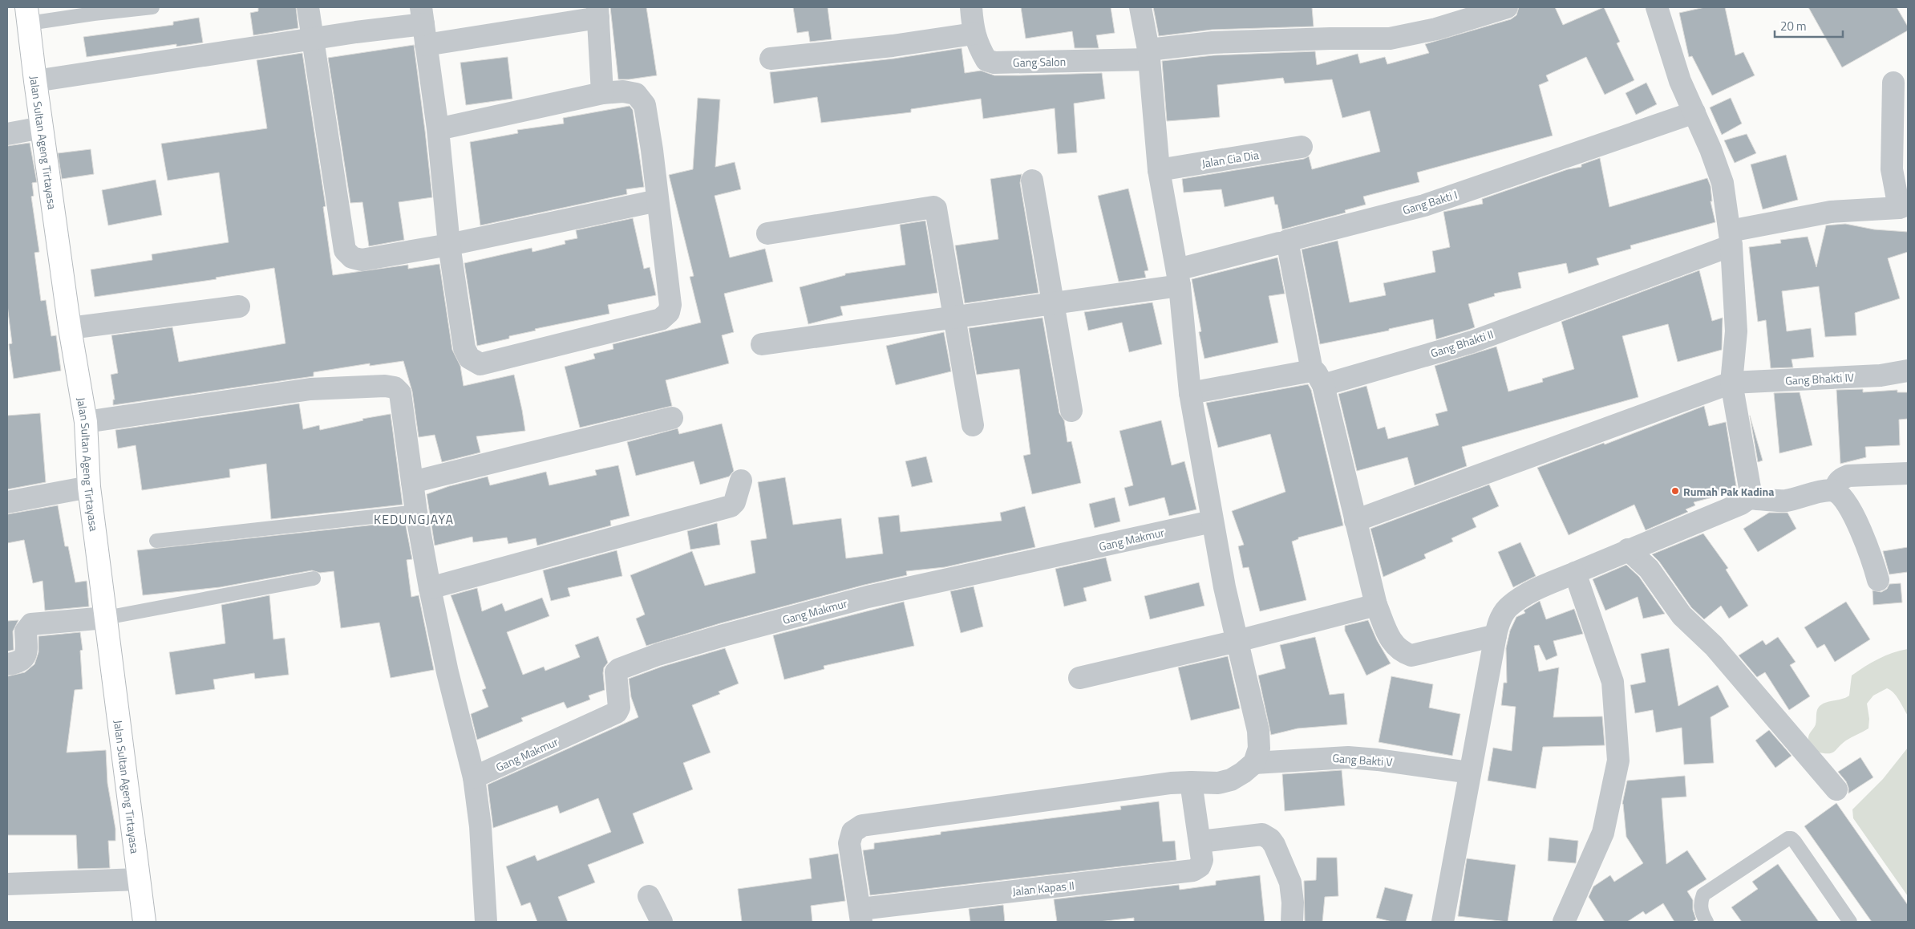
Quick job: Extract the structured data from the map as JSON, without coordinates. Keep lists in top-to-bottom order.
{
  "streets": {
    "main road": ["Jalan Sultan Ageng Tirtayasa"],
    "street": [
      "Gang Salon",
      "Jalan Cia Dia",
      "Gang Bakti I",
      "Gang Bhakti II",
      "Gang Bhakti IV",
      "Gang Makmur",
      "Gang Bakti V",
      "Jalan Kapas II"
    ]
  },
  "crossings": [
    ["Gang Bakti I", "Gang Bhakti II"]
  ],
  "districts": ["KEDUNGJAYA"],
  "places": ["Rumah Pak Kadina"],
  "scale_bar": "20 m"
}
